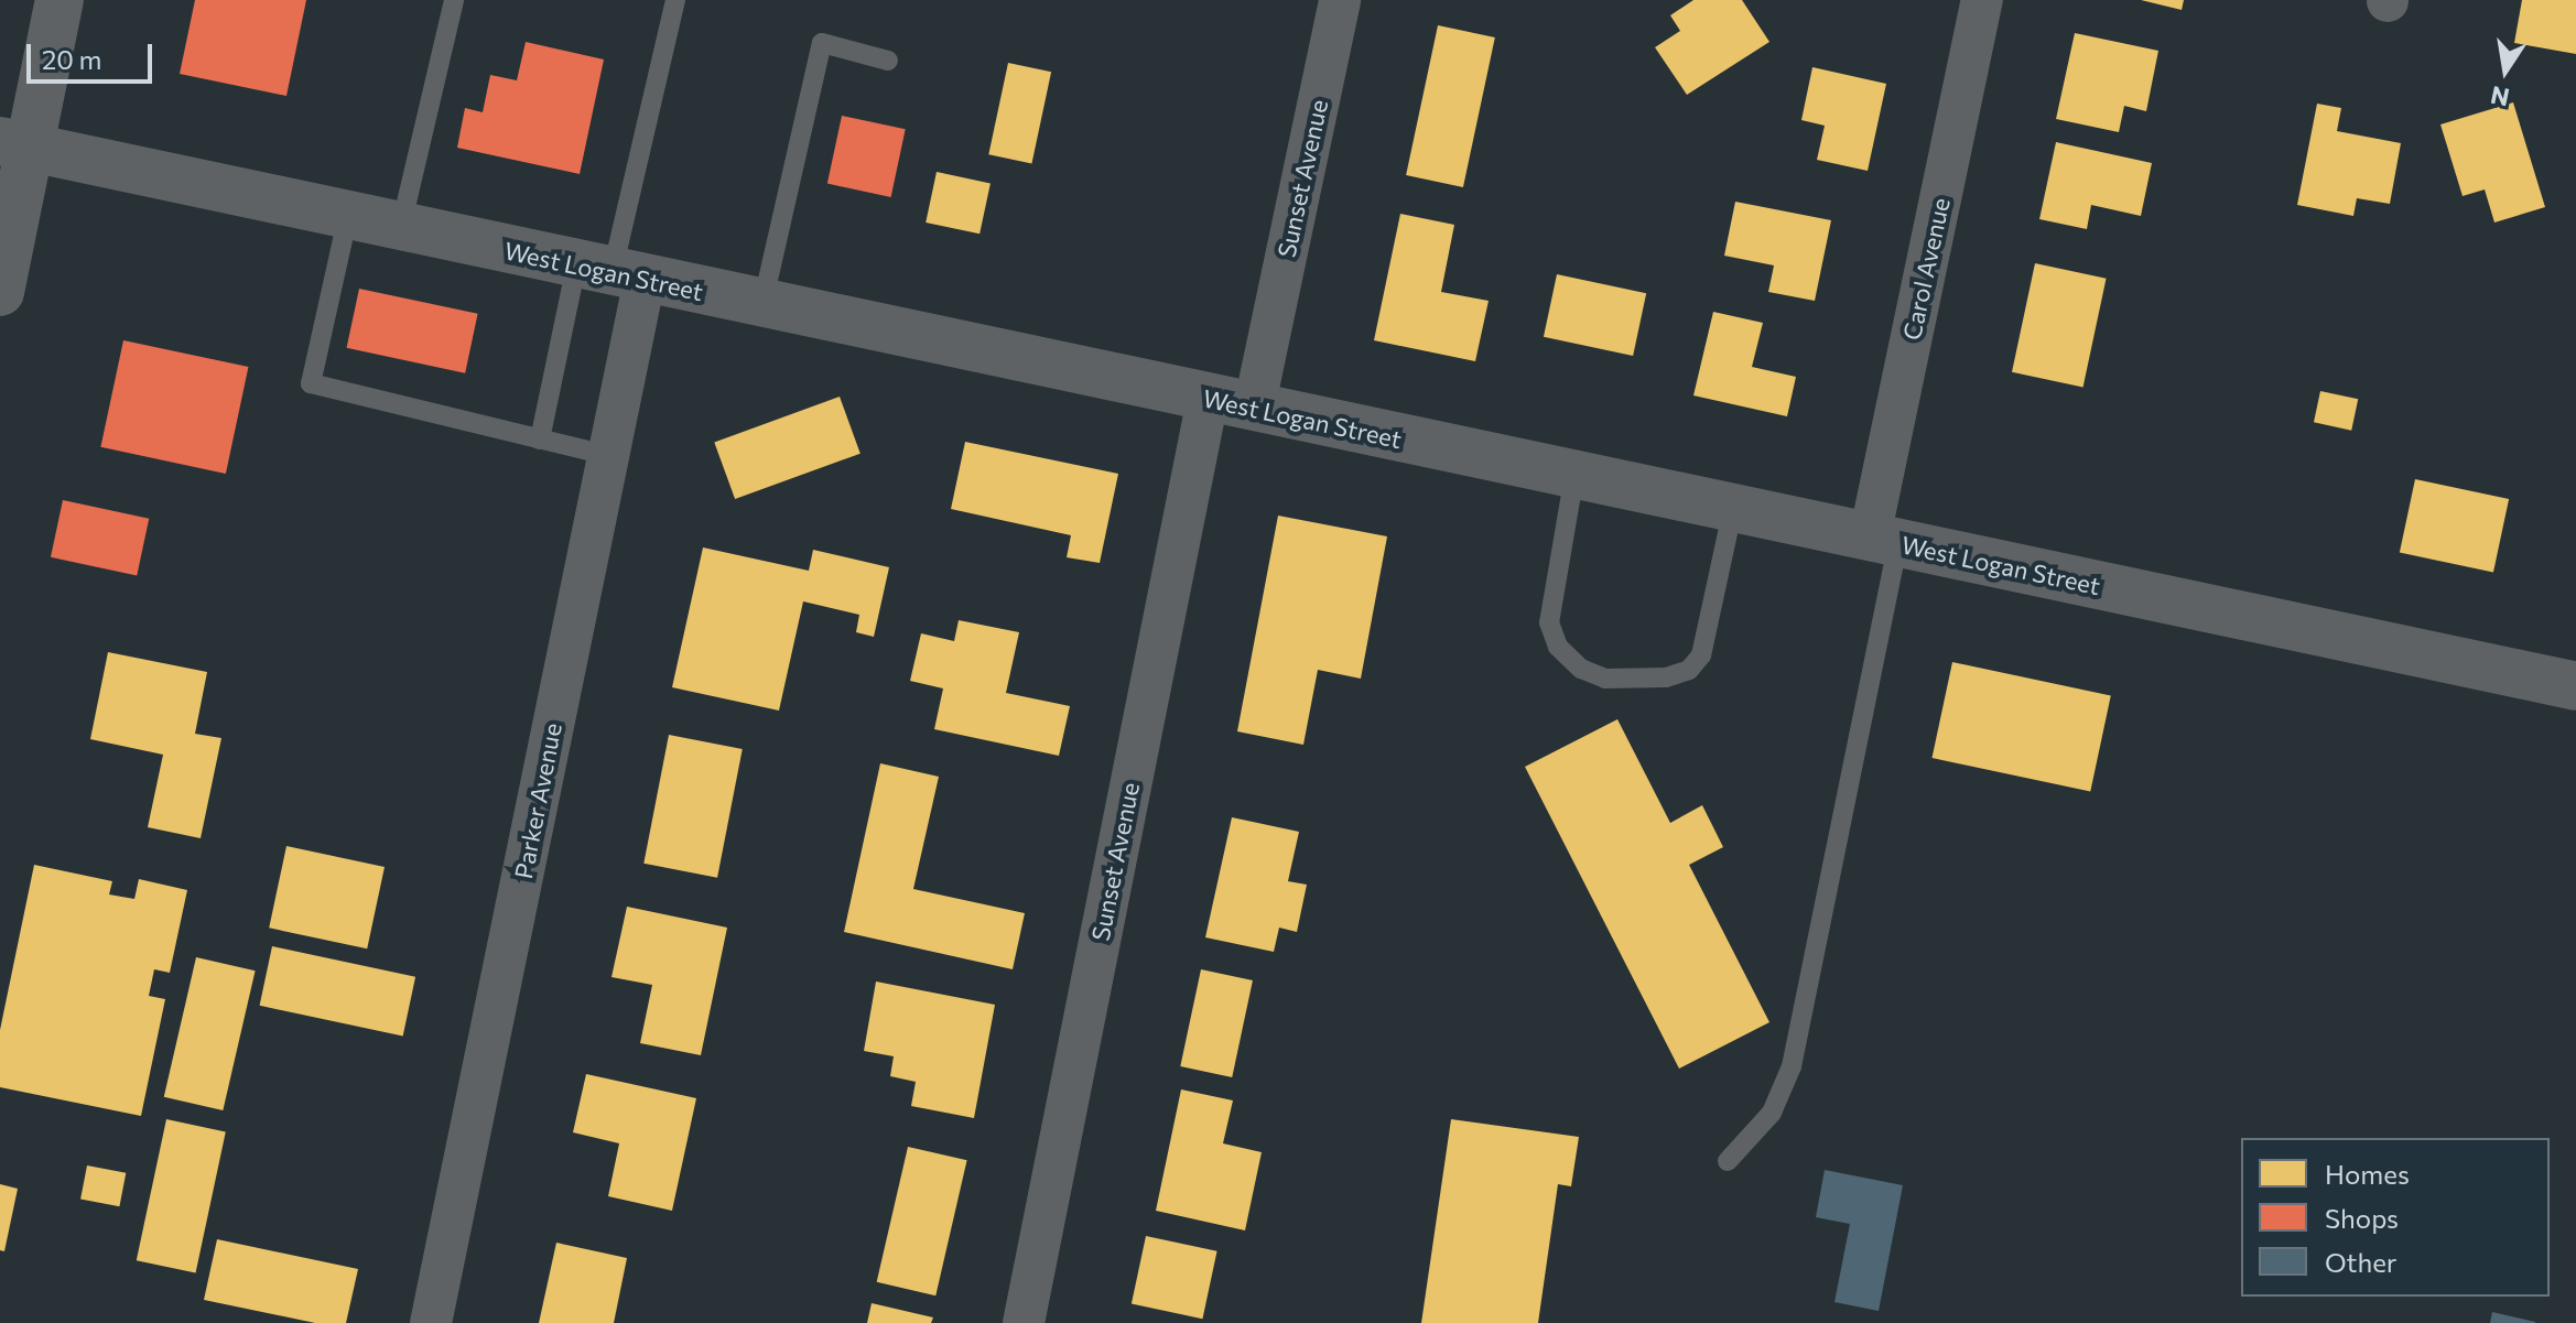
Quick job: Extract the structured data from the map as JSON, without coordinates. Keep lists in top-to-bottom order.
{
  "streets": {
    "street": [
      "Sunset Avenue",
      "Carol Avenue",
      "West Logan Street",
      "Parker Avenue"
    ]
  },
  "crossings": [
    ["Sunset Avenue", "West Logan Street"],
    ["Carol Avenue", "West Logan Street"],
    ["West Logan Street", "Parker Avenue"]
  ],
  "legend": ["Homes", "Shops", "Other"],
  "scale_bar": "20 m",
  "north": "bottom"
}
